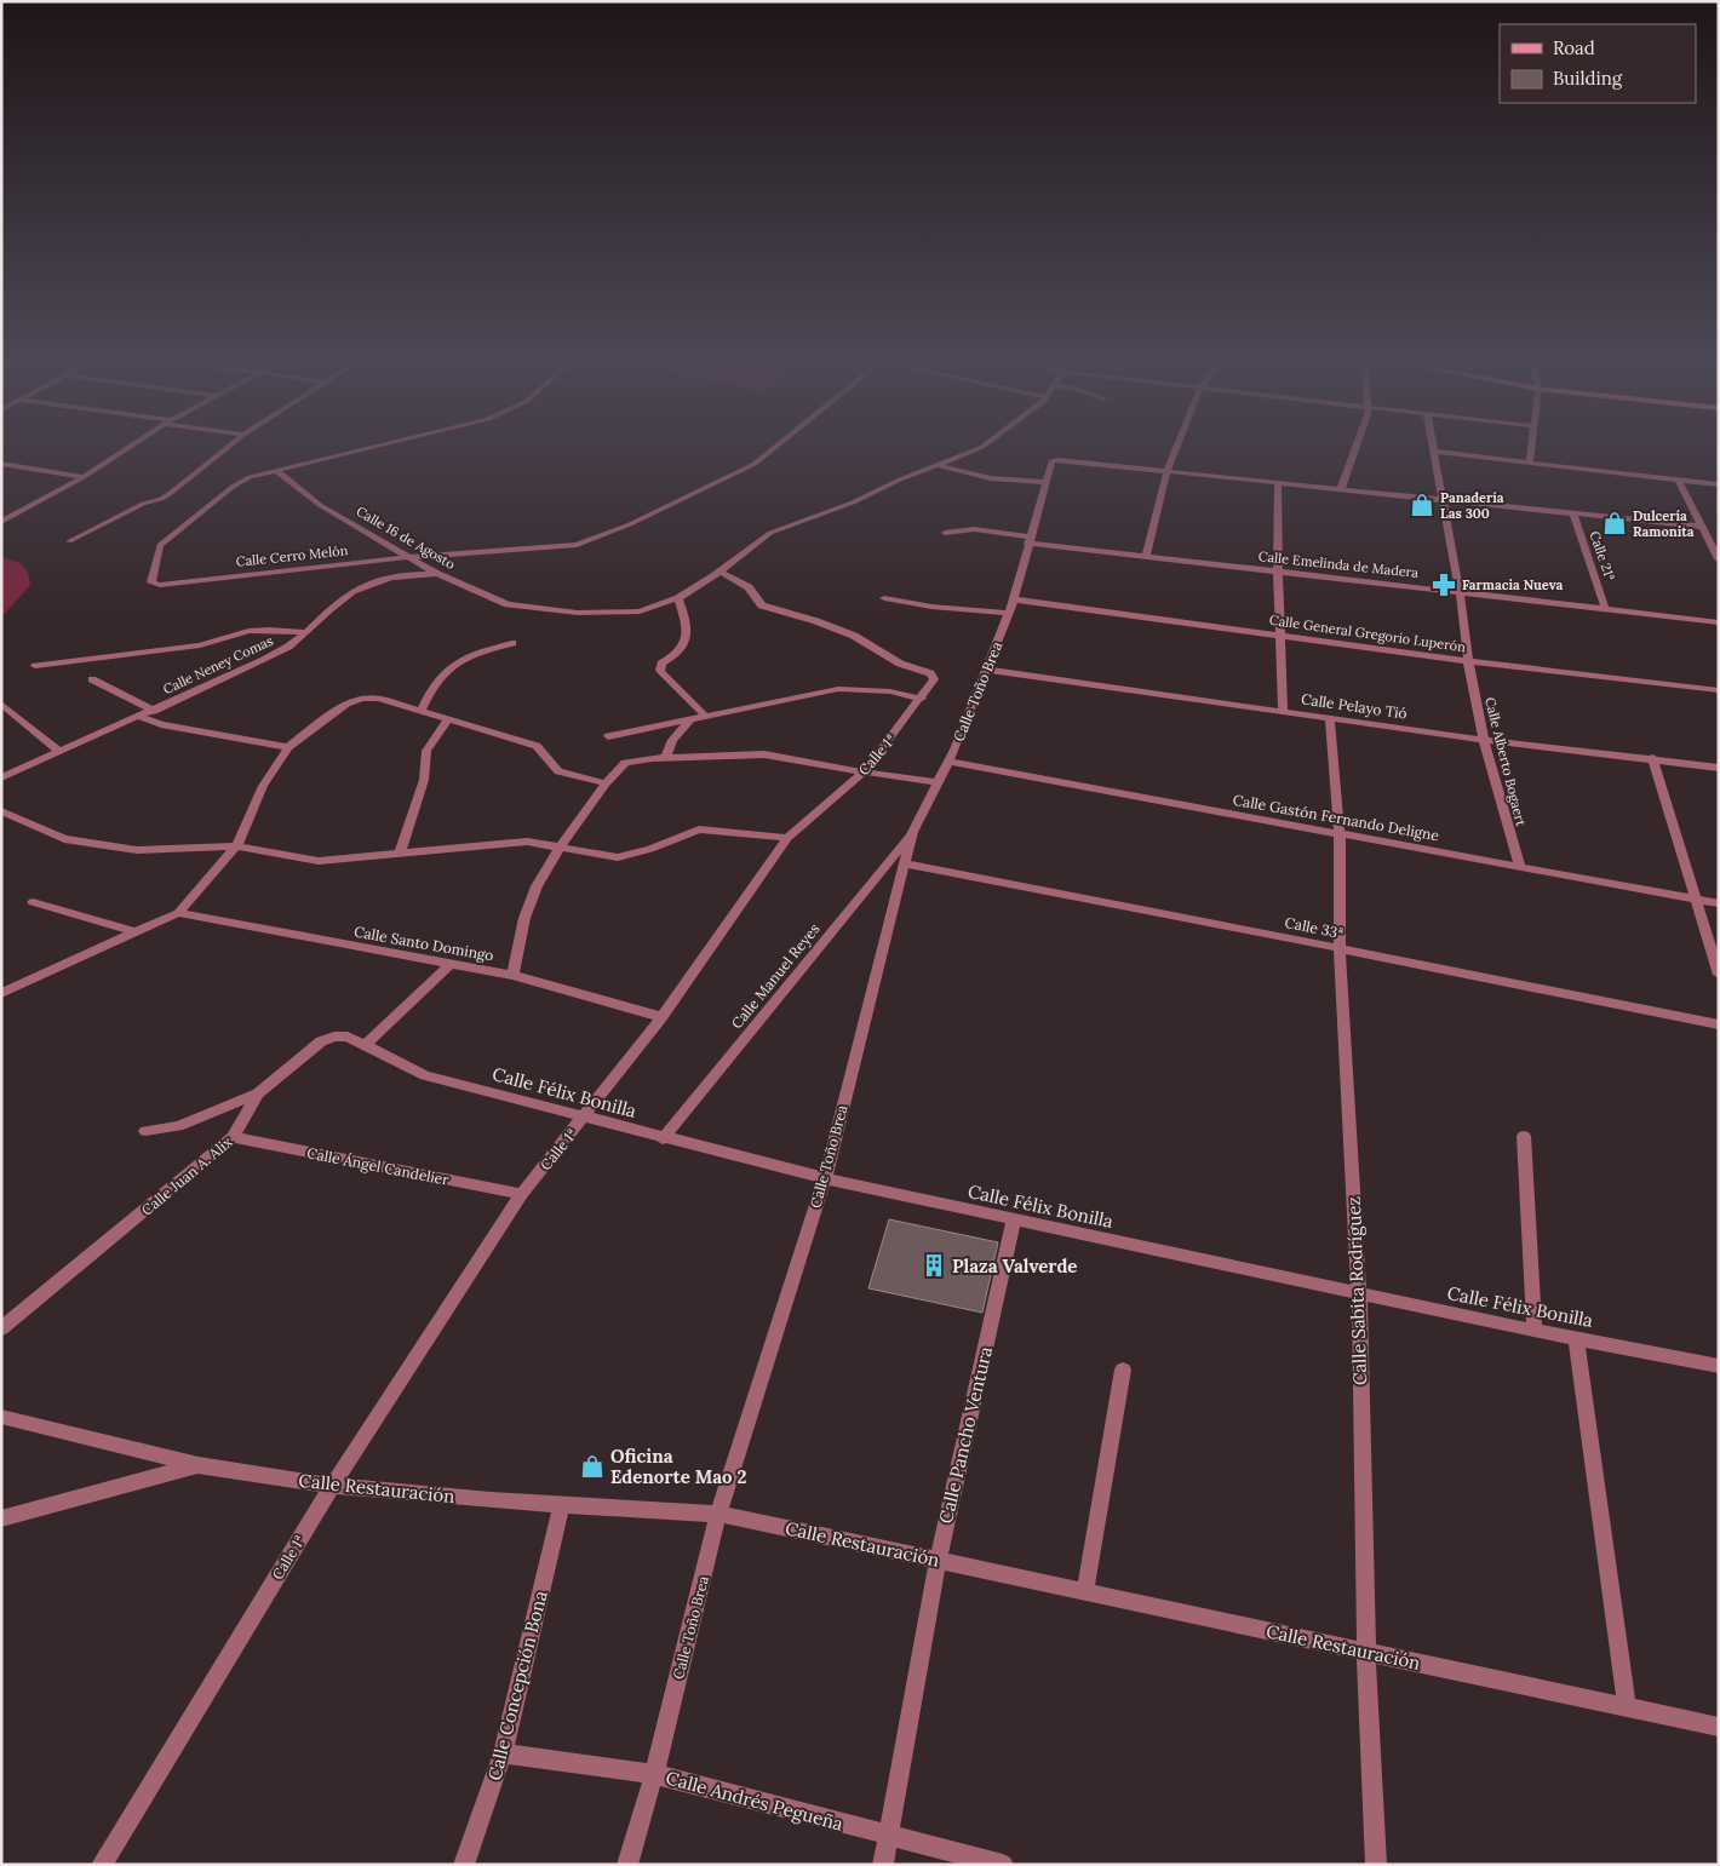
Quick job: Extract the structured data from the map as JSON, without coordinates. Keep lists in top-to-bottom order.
{
  "streets": {
    "street": [
      "Calle 16 de Agosto",
      "Calle Cerro Melón",
      "Calle 21ª",
      "Calle Emelinda de Madera",
      "Calle General Gregorio Luperón",
      "Calle Neney Comas",
      "Calle Toño Brea",
      "Calle Pelayo Tió",
      "Calle 1ª",
      "Calle Alberto Bogaert",
      "Calle Gastón Fernando Deligne",
      "Calle 33ª",
      "Calle Santo Domingo",
      "Calle Manuel Reyes",
      "Calle Félix Bonilla",
      "Calle Ángel Candelier",
      "Calle Juan A. Alix",
      "Calle Sabita Rodríguez",
      "Calle Pancho Ventura",
      "Calle Restauración",
      "Calle Concepción Bona",
      "Calle Andrés Pegueña"
    ]
  },
  "crossings": [
    ["Calle 16 de Agosto", "Calle Cerro Melón"],
    ["Calle 16 de Agosto", "Calle Neney Comas"],
    ["Calle 16 de Agosto", "Calle 1ª"],
    ["Calle 21ª", "Calle Emelinda de Madera"],
    ["Calle Emelinda de Madera", "Calle Toño Brea"],
    ["Calle Emelinda de Madera", "Calle Alberto Bogaert"],
    ["Calle General Gregorio Luperón", "Calle Toño Brea"],
    ["Calle General Gregorio Luperón", "Calle Alberto Bogaert"],
    ["Calle Toño Brea", "Calle Pelayo Tió"],
    ["Calle Toño Brea", "Calle Gastón Fernando Deligne"],
    ["Calle Toño Brea", "Calle 33ª"],
    ["Calle Toño Brea", "Calle Manuel Reyes"],
    ["Calle Toño Brea", "Calle Félix Bonilla"],
    ["Calle Toño Brea", "Calle Restauración"],
    ["Calle Toño Brea", "Calle Andrés Pegueña"],
    ["Calle Pelayo Tió", "Calle Alberto Bogaert"],
    ["Calle Pelayo Tió", "Calle Sabita Rodríguez"],
    ["Calle 1ª", "Calle Santo Domingo"],
    ["Calle 1ª", "Calle Félix Bonilla"],
    ["Calle 1ª", "Calle Ángel Candelier"],
    ["Calle 1ª", "Calle Restauración"],
    ["Calle Alberto Bogaert", "Calle Gastón Fernando Deligne"],
    ["Calle Gastón Fernando Deligne", "Calle Sabita Rodríguez"],
    ["Calle 33ª", "Calle Sabita Rodríguez"],
    ["Calle Manuel Reyes", "Calle Félix Bonilla"],
    ["Calle Félix Bonilla", "Calle Juan A. Alix"],
    ["Calle Félix Bonilla", "Calle Sabita Rodríguez"],
    ["Calle Félix Bonilla", "Calle Pancho Ventura"],
    ["Calle Ángel Candelier", "Calle Juan A. Alix"],
    ["Calle Sabita Rodríguez", "Calle Restauración"],
    ["Calle Pancho Ventura", "Calle Restauración"],
    ["Calle Pancho Ventura", "Calle Andrés Pegueña"],
    ["Calle Restauración", "Calle Concepción Bona"],
    ["Calle Concepción Bona", "Calle Andrés Pegueña"]
  ],
  "places": {
    "shop": ["Panadería Las 300", "Dulcería Ramonita", "Oficina Edenorte Mao 2"],
    "pharmacy": ["Farmacia Nueva"],
    "building": ["Plaza Valverde"]
  },
  "legend": ["Road", "Building"]
}
